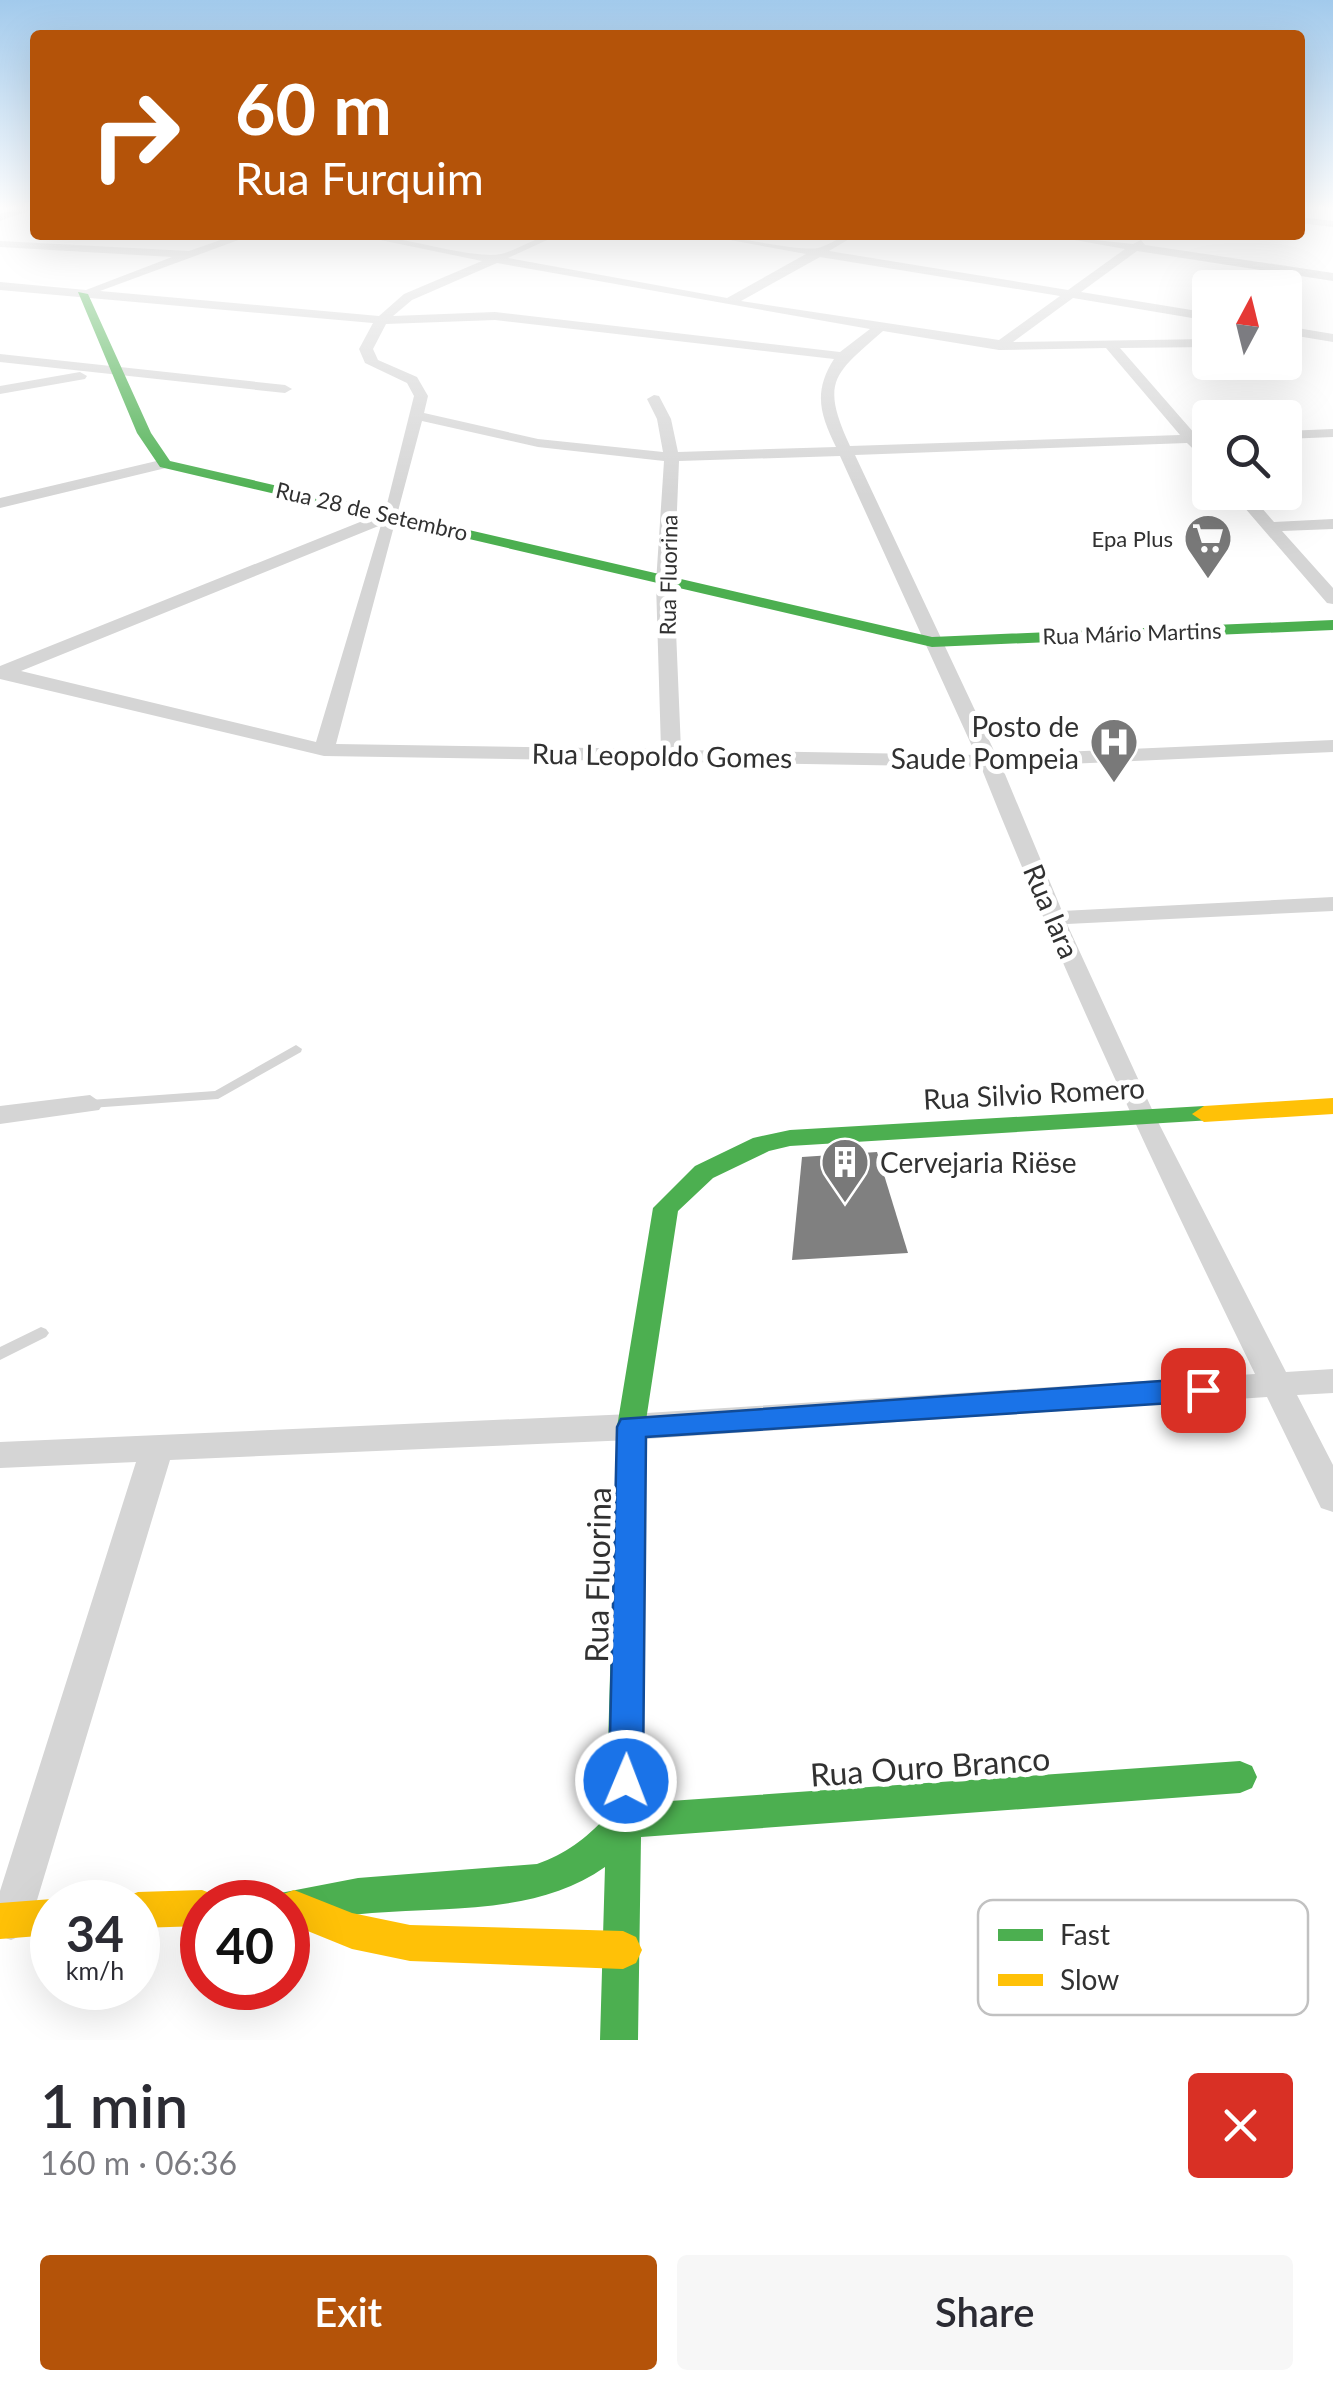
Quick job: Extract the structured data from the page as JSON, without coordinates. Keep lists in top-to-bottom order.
{
  "streets": {
    "street": [
      "Rua 28 de Setembro",
      "Rua Fluorina",
      "Rua Mário Martins",
      "Rua Leopoldo Gomes",
      "Rua Iara",
      "Rua Silvio Romero",
      "Rua Ouro Branco"
    ]
  },
  "crossings": [
    ["Rua 28 de Setembro", "Rua Fluorina"],
    ["Rua 28 de Setembro", "Rua Mário Martins"],
    ["Rua 28 de Setembro", "Rua Iara"],
    ["Rua Fluorina", "Rua Leopoldo Gomes"],
    ["Rua Fluorina", "Rua Silvio Romero"],
    ["Rua Fluorina", "Rua Ouro Branco"],
    ["Rua Mário Martins", "Rua Iara"],
    ["Rua Leopoldo Gomes", "Rua Iara"],
    ["Rua Iara", "Rua Silvio Romero"]
  ],
  "places": {
    "supermarket": ["Epa Plus"],
    "hospital": ["Posto de Saude Pompeia"],
    "building": ["Cervejaria Riëse"]
  },
  "legend": ["Fast", "Slow"],
  "north": "top",
  "page": {
    "turn": ["60 m", "Rua Furquim"],
    "speed": "34 km/h",
    "limit": "40",
    "heading": ["1 min", "160 m · 06:36"],
    "buttons": ["Exit", "Share"]
  }
}
